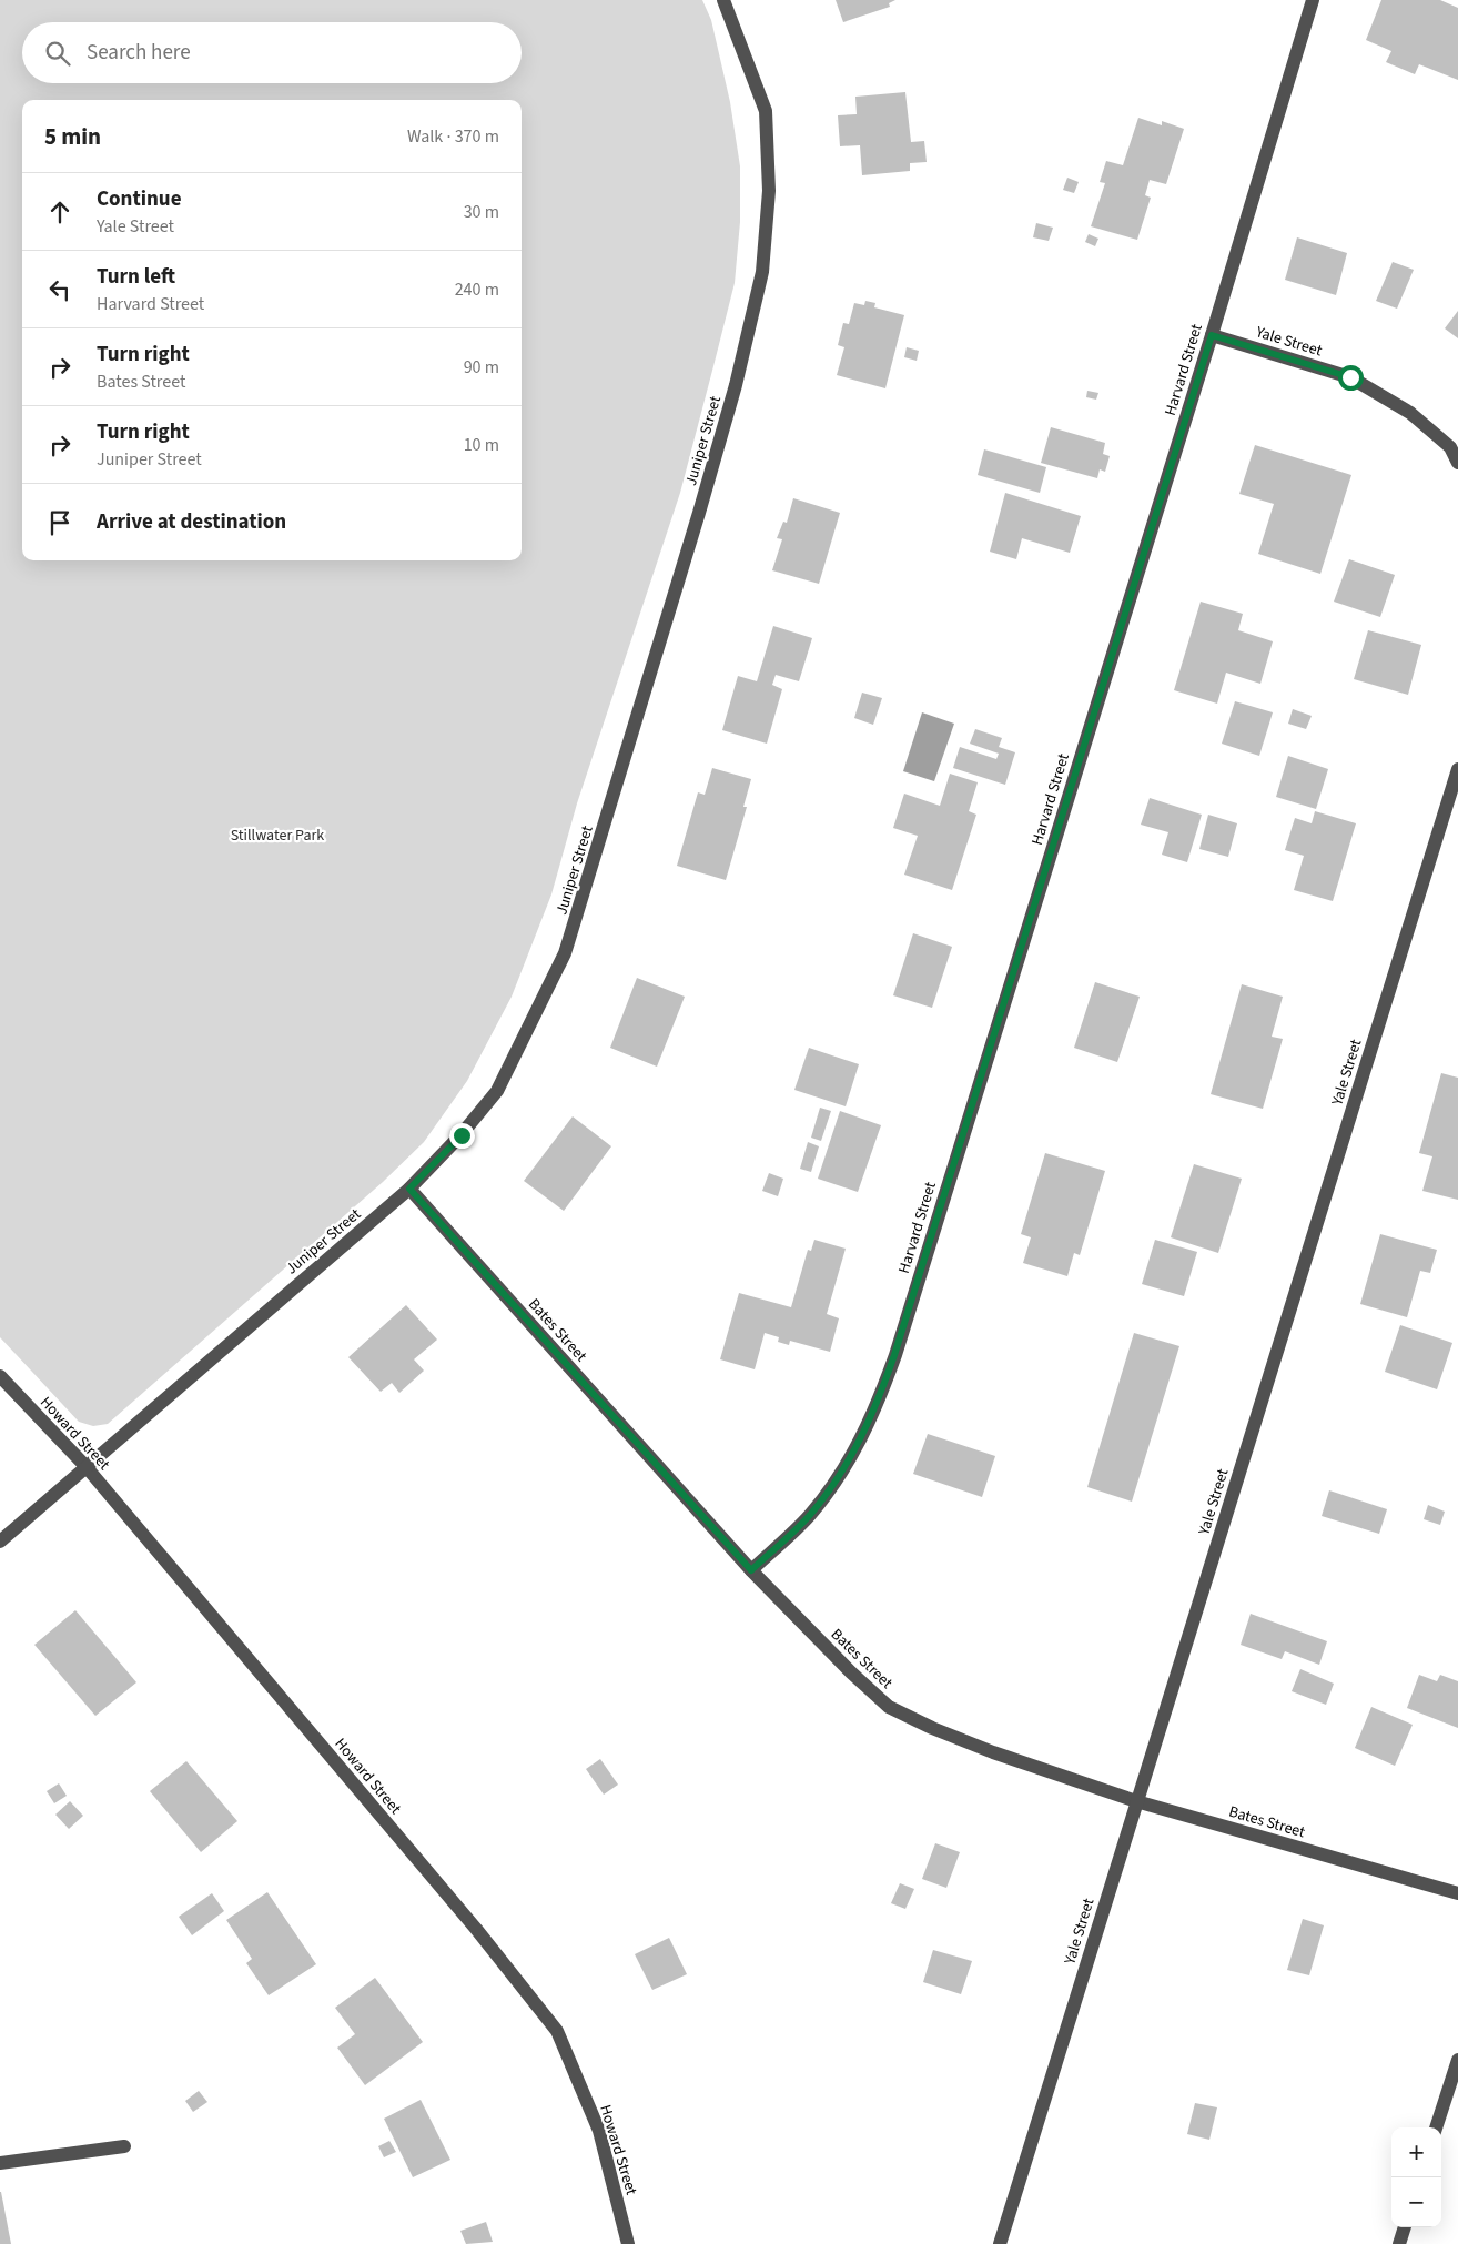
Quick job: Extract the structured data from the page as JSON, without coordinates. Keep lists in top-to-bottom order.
{
  "streets": {
    "street": [
      "Yale Street",
      "Harvard Street",
      "Juniper Street",
      "Bates Street",
      "Howard Street"
    ]
  },
  "crossings": [
    ["Yale Street", "Harvard Street"],
    ["Yale Street", "Bates Street"],
    ["Harvard Street", "Bates Street"],
    ["Juniper Street", "Bates Street"],
    ["Juniper Street", "Howard Street"]
  ],
  "parks": ["Stillwater Park"],
  "page": {
    "search": "Search here",
    "heading": ["5 min", "Walk · 370 m"],
    "list": [
      ["Continue", "Yale Street", "30 m"],
      ["Turn left", "Harvard Street", "240 m"],
      ["Turn right", "Bates Street", "90 m"],
      ["Turn right", "Juniper Street", "10 m"],
      "Arrive at destination"
    ],
    "map_buttons": ["+", "−"]
  }
}
